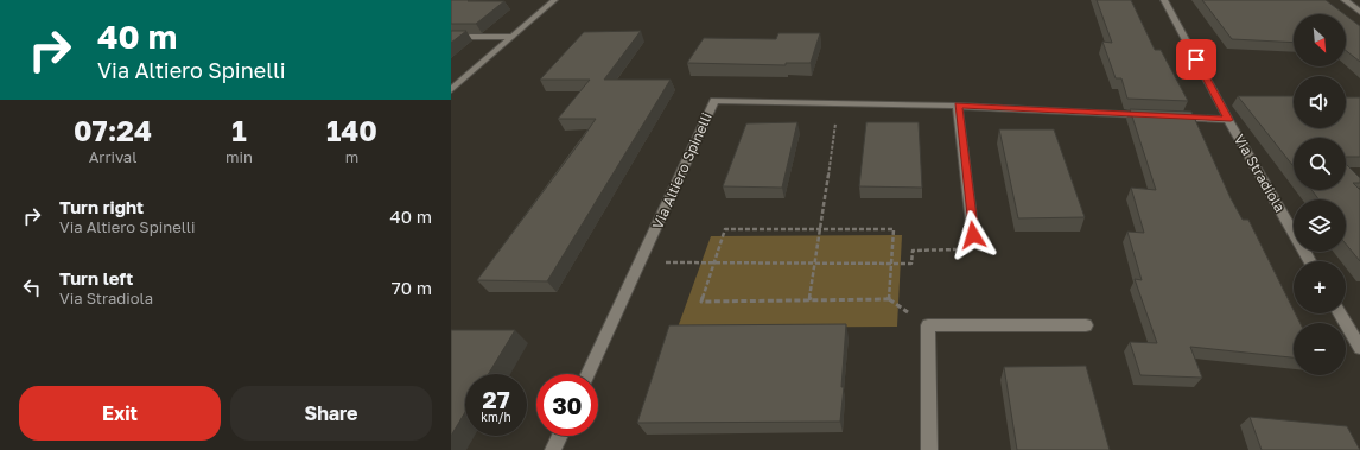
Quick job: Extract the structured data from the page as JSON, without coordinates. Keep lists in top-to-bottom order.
{
  "streets": {
    "street": ["Via Altiero Spinelli", "Via Stradiola"]
  },
  "north": "bottom right",
  "page": {
    "turn": ["40 m", "Via Altiero Spinelli"],
    "map_buttons": ["+", "−"],
    "eta": [
      "07:24",
      "Arrival",
      "1",
      "min",
      "140",
      "m"
    ],
    "list": [
      {
        "name": "Turn right",
        "note": "Via Altiero Spinelli",
        "value": "40 m"
      },
      {
        "name": "Turn left",
        "note": "Via Stradiola",
        "value": "70 m"
      }
    ],
    "speed": "27 km/h",
    "limit": "30",
    "buttons": ["Exit", "Share"]
  }
}
